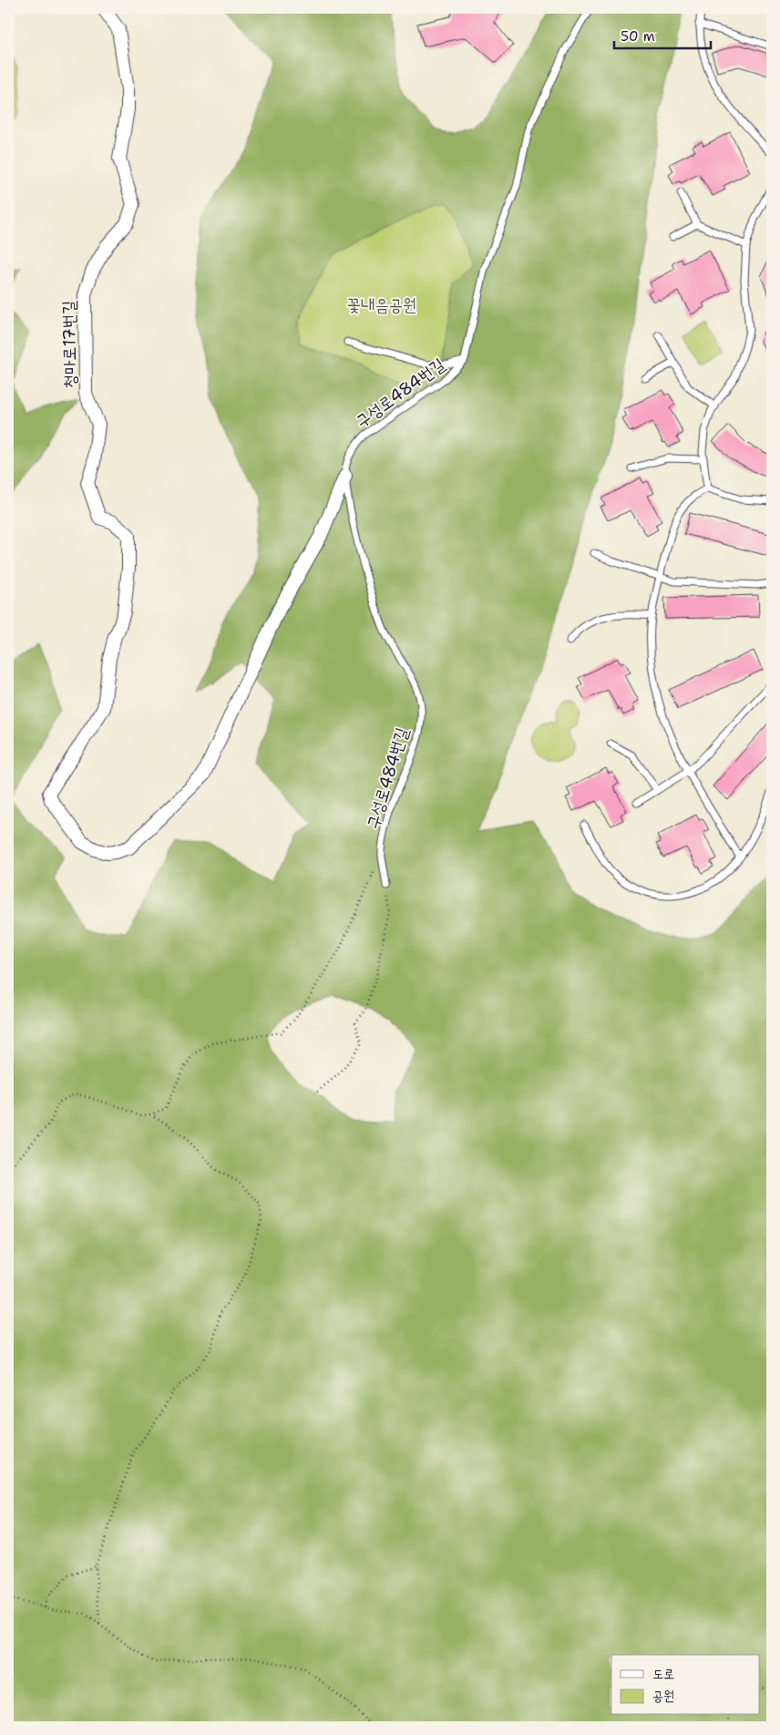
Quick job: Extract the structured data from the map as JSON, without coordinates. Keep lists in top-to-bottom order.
{
  "streets": {
    "street": ["청마로17번길"],
    "lane": ["구성로484번길"]
  },
  "crossings": [
    ["청마로17번길", "구성로484번길"]
  ],
  "parks": ["꽃내음공원"],
  "legend": ["도로", "공원"],
  "scale_bar": "50 m"
}
